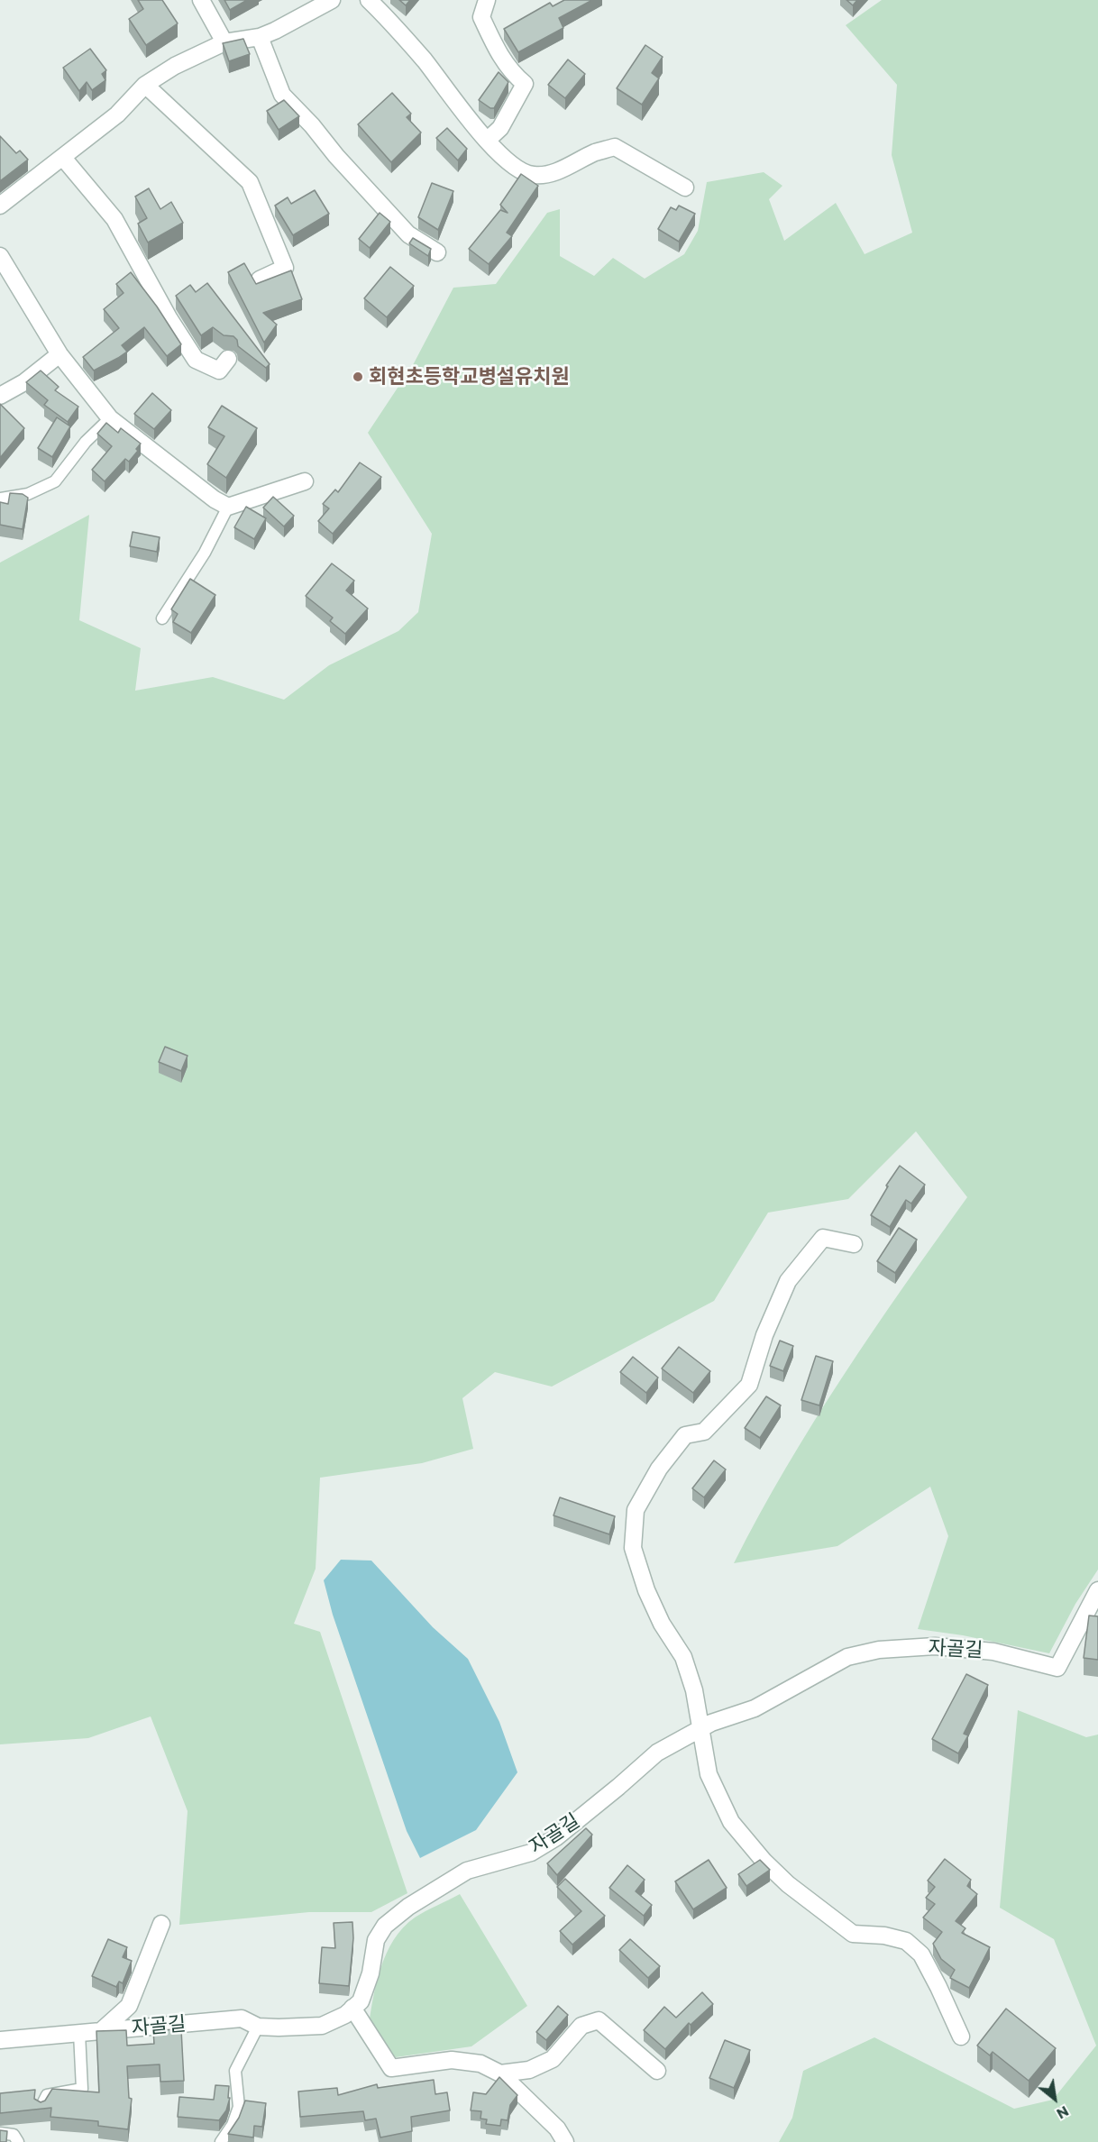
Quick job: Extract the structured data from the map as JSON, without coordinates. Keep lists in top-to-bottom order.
{
  "streets": {
    "street": ["자골길"]
  },
  "places": ["회현초등학교병설유치원"],
  "north": "bottom right"
}
